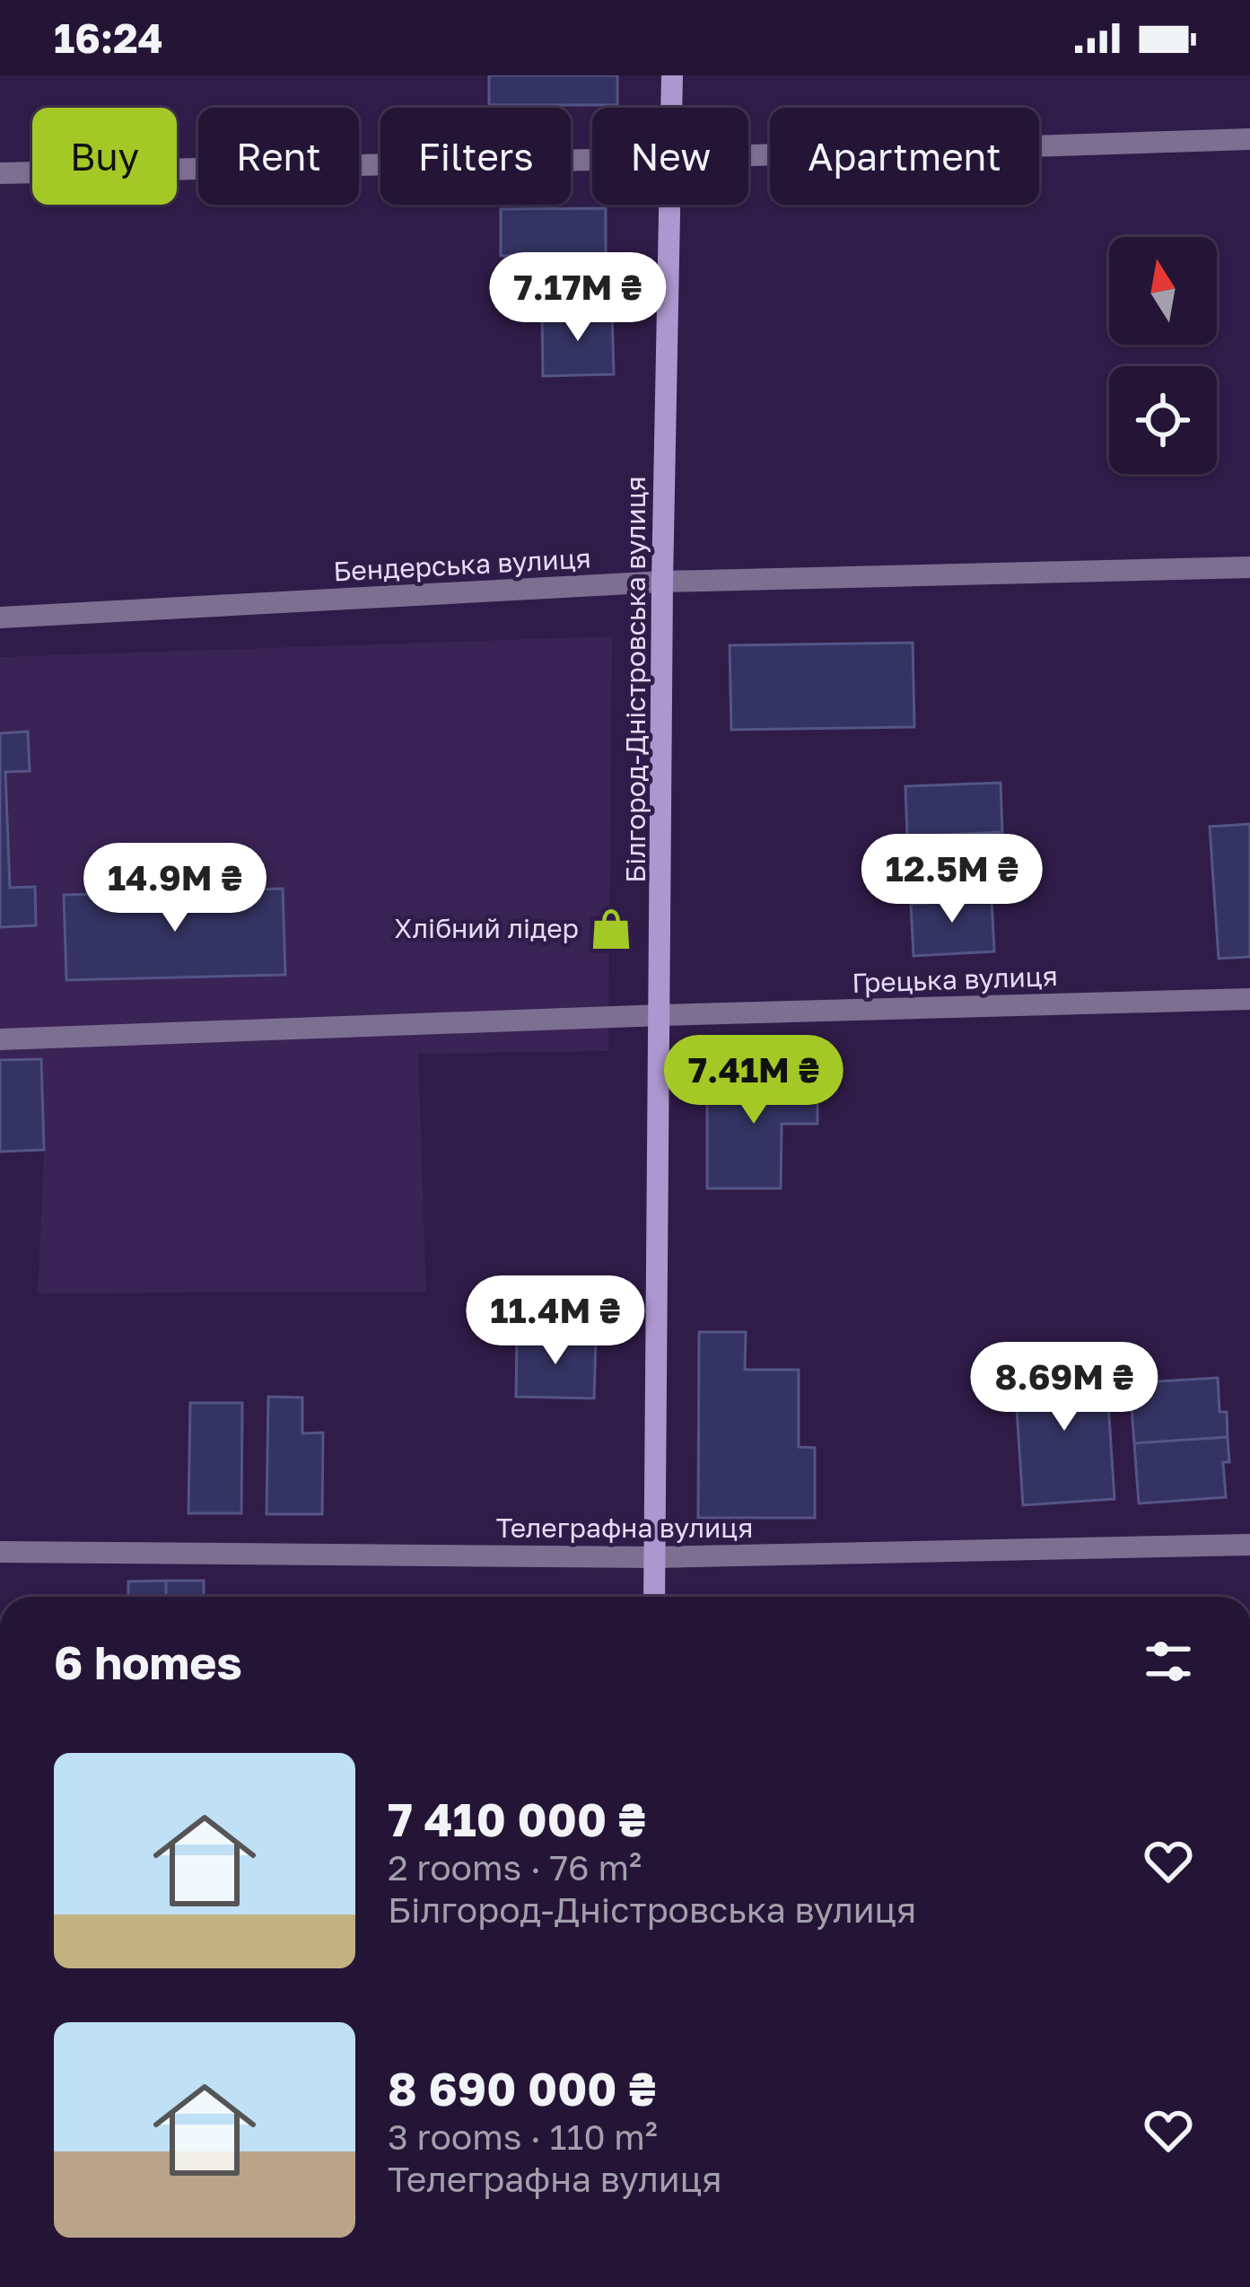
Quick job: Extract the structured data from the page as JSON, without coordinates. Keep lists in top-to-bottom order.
{
  "streets": {
    "main road": ["Білгород-Дністровська вулиця"],
    "street": ["Бендерська вулиця", "Грецька вулиця", "Телеграфна вулиця"]
  },
  "crossings": [
    ["Бендерська вулиця", "Білгород-Дністровська вулиця"],
    ["Білгород-Дністровська вулиця", "Грецька вулиця"],
    ["Білгород-Дністровська вулиця", "Телеграфна вулиця"]
  ],
  "places": {
    "shop": ["Хлібний лідер"]
  },
  "north": "top",
  "page": {
    "status": "16:24",
    "chip": [
      "Buy",
      "Rent",
      "Filters",
      "New",
      "Apartment"
    ],
    "price": [
      "7.17M ₴",
      "12.5M ₴",
      "14.9M ₴",
      "7.41M ₴",
      "11.4M ₴",
      "8.69M ₴"
    ],
    "heading": "6 homes",
    "list": [
      {
        "name": "7 410 000 ₴",
        "note": "2 rooms · 76 m² · Білгород-Дністровська вулиця"
      },
      {
        "name": "8 690 000 ₴",
        "note": "3 rooms · 110 m² · Телеграфна вулиця"
      }
    ]
  }
}
